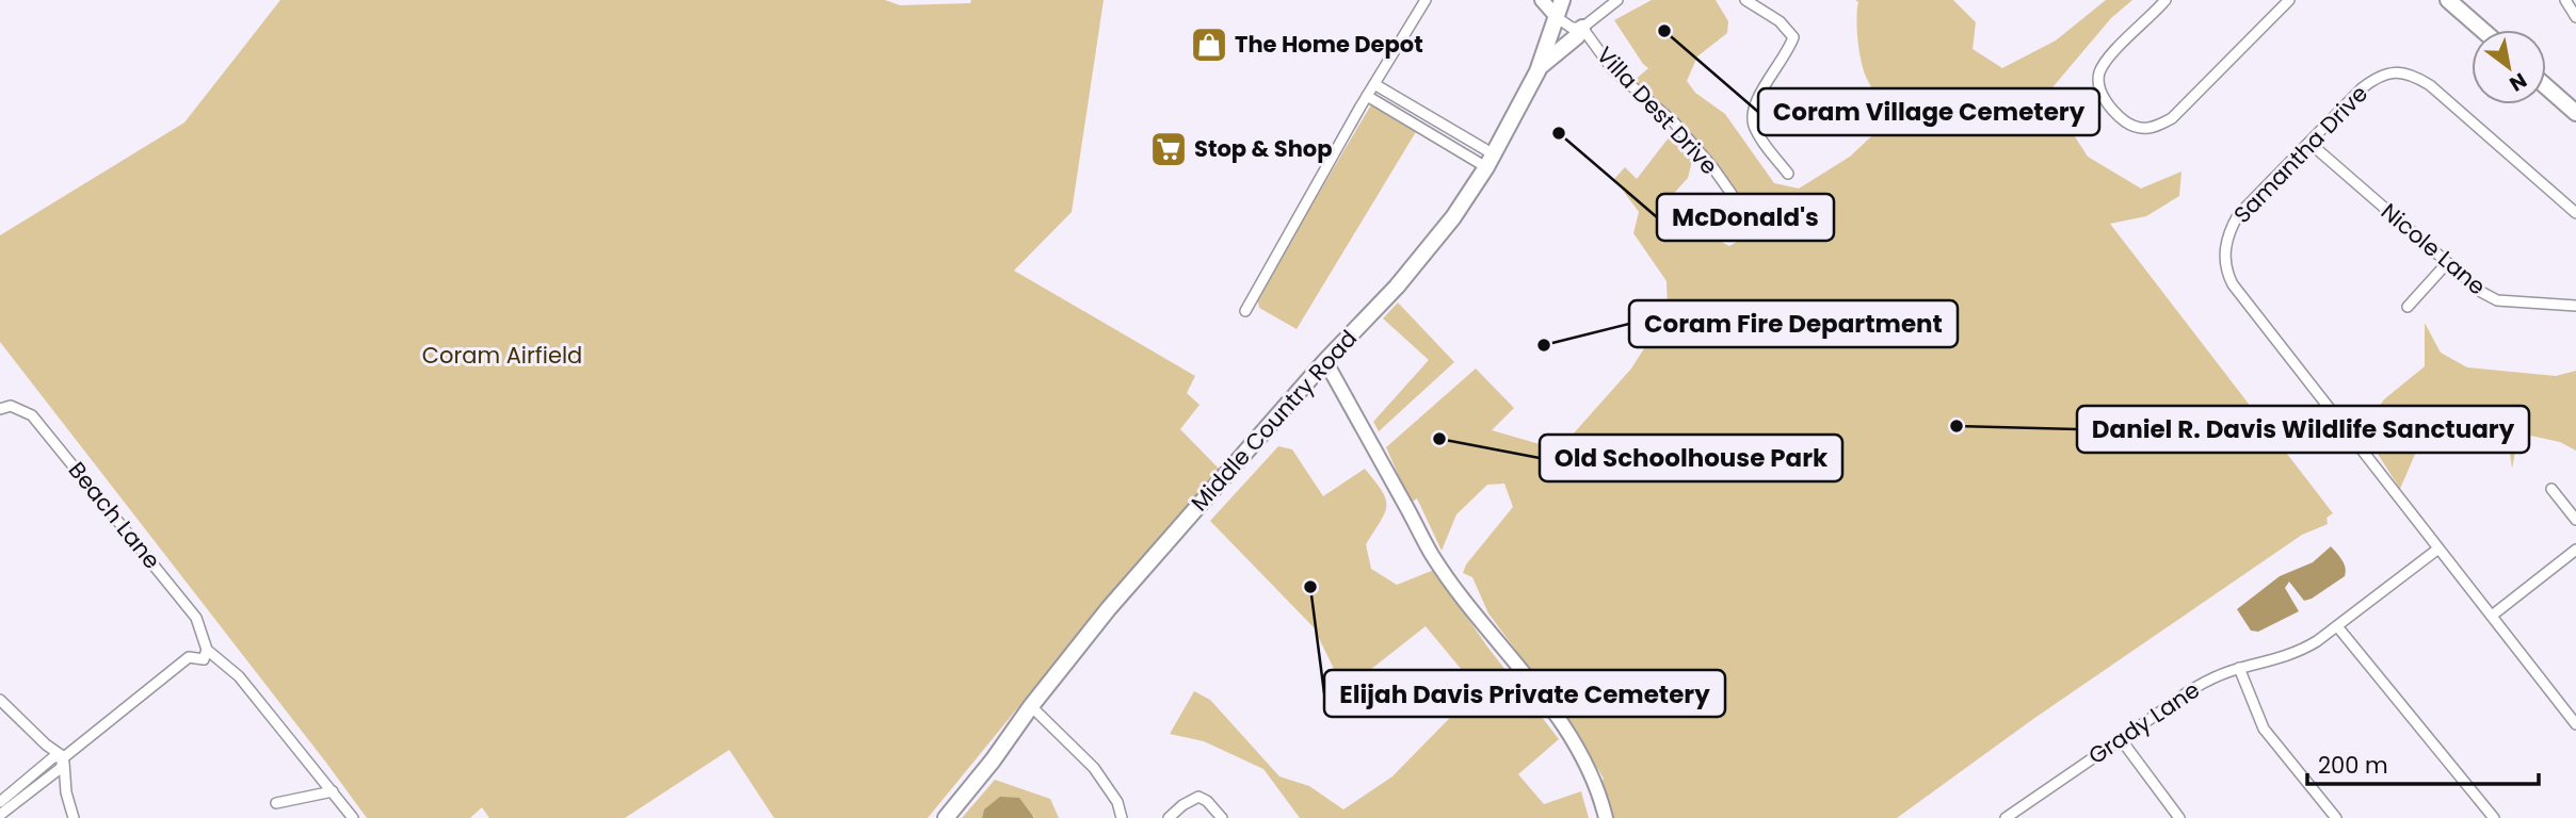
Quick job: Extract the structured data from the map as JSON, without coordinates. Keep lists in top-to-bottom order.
{
  "streets": {
    "main road": ["Middle Country Road"],
    "street": [
      "Villa Dest Drive",
      "Samantha Drive",
      "Nicole Lane",
      "Beach Lane",
      "Grady Lane"
    ]
  },
  "crossings": [
    ["Samantha Drive", "Nicole Lane"],
    ["Samantha Drive", "Grady Lane"]
  ],
  "parks": ["Coram Airfield"],
  "places": {
    "other": [
      "Coram Village Cemetery",
      "McDonald's",
      "Coram Fire Department",
      "Daniel R. Davis Wildlife Sanctuary",
      "Old Schoolhouse Park",
      "Elijah Davis Private Cemetery"
    ],
    "shop": ["The Home Depot"],
    "supermarket": ["Stop & Shop"]
  },
  "scale_bar": "200 m",
  "north": "bottom right"
}
